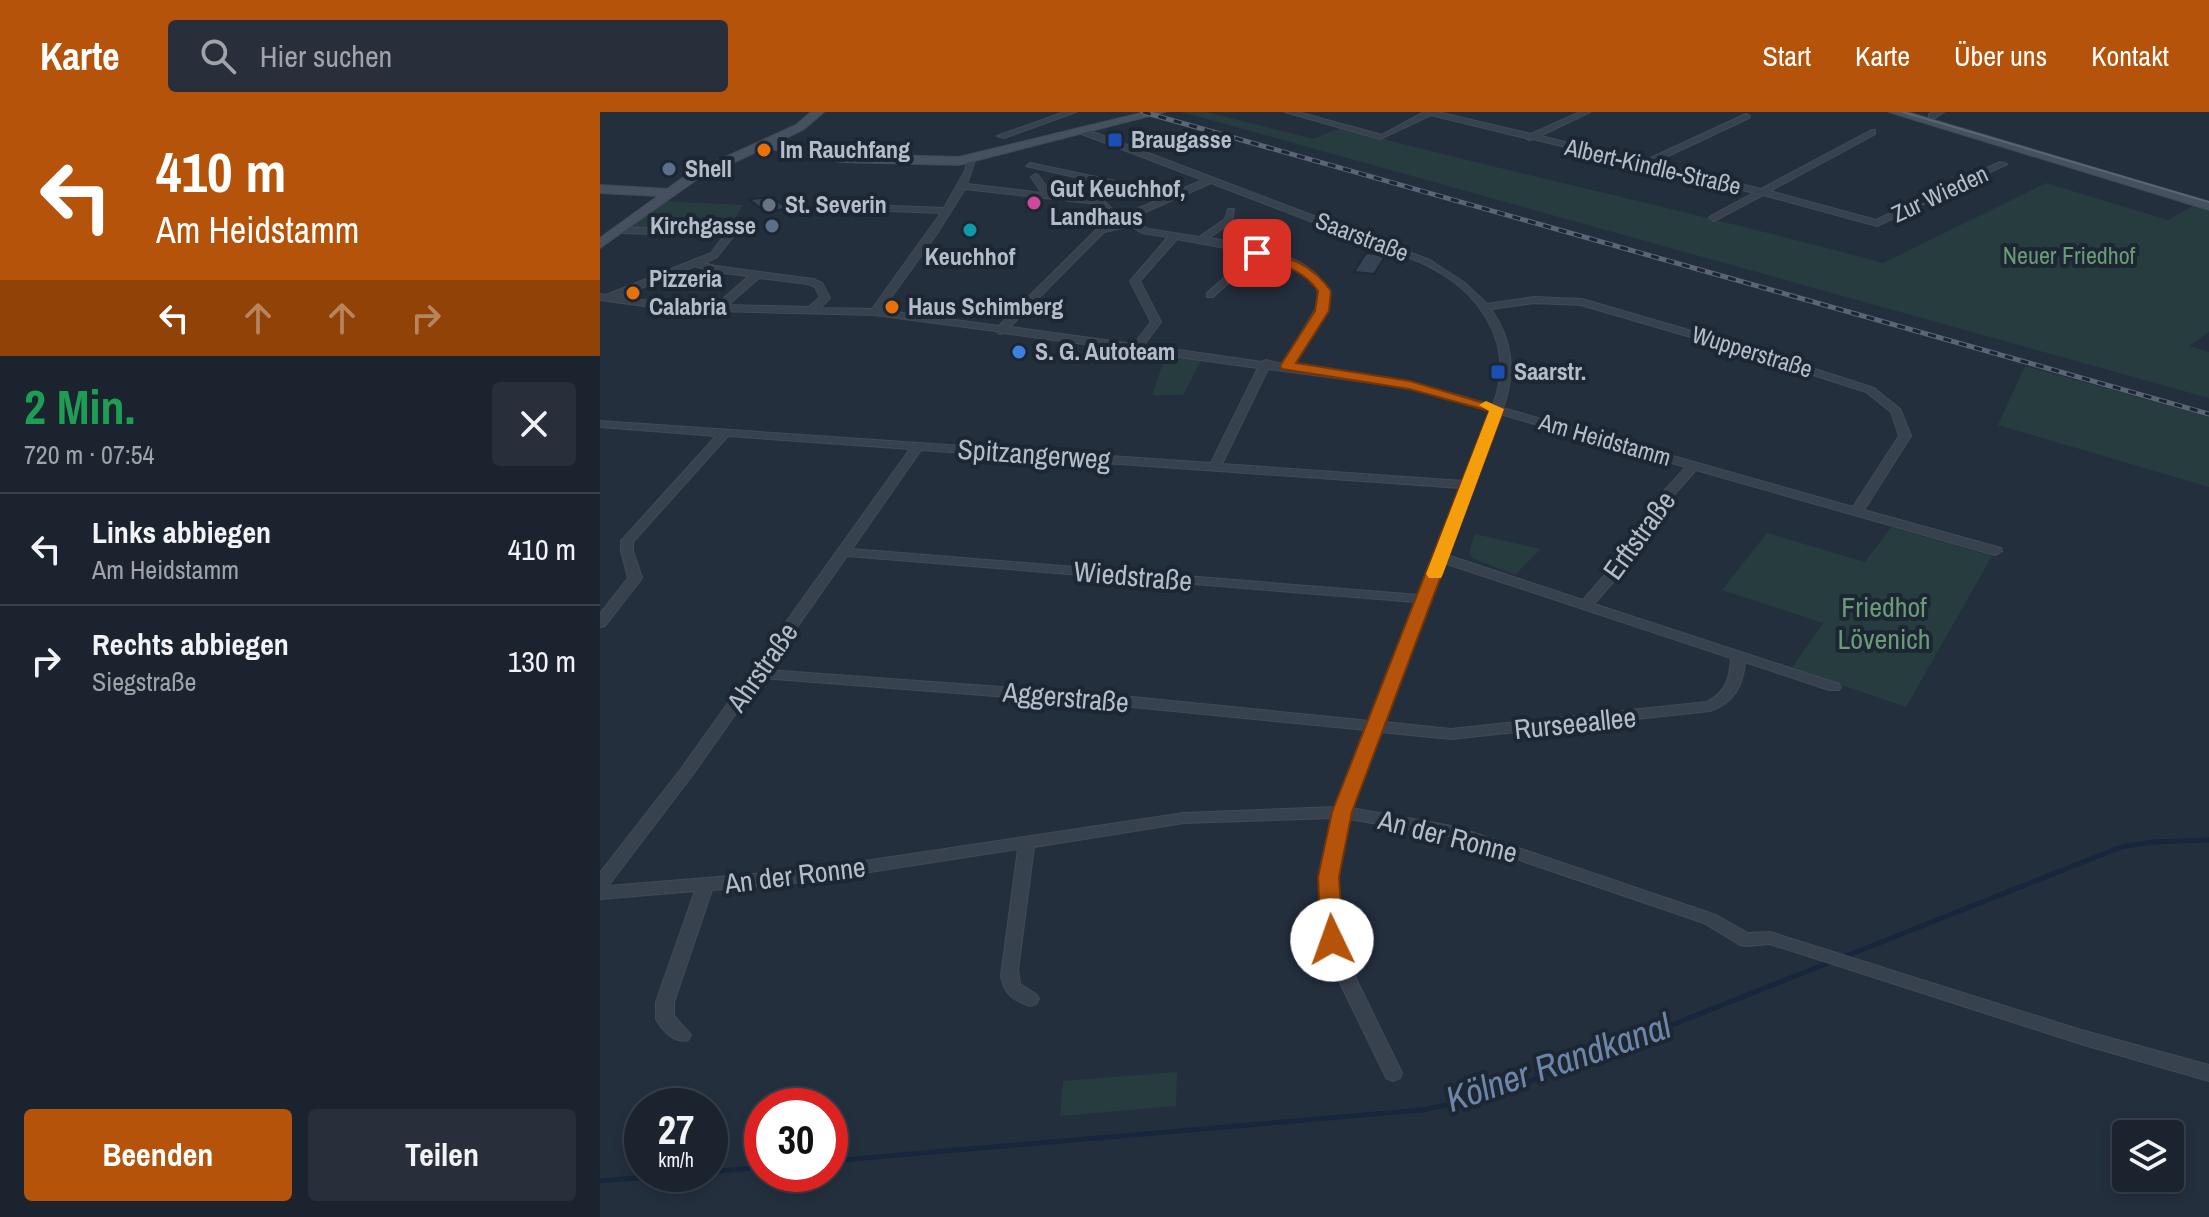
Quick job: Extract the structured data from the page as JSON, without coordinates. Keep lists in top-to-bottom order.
{
  "streets": {
    "street": [
      "Albert-Kindle-Straße",
      "Zur Wieden",
      "Saarstraße",
      "Wupperstraße",
      "Am Heidstamm",
      "Spitzangerweg",
      "Erftstraße",
      "Wiedstraße",
      "Ahrstraße",
      "Aggerstraße",
      "Rurseeallee",
      "An der Ronne"
    ]
  },
  "crossings": [
    ["Albert-Kindle-Straße", "Zur Wieden"],
    ["Saarstraße", "Wupperstraße"],
    ["Saarstraße", "Am Heidstamm"],
    ["Saarstraße", "Spitzangerweg"],
    ["Saarstraße", "Wiedstraße"],
    ["Saarstraße", "Aggerstraße"],
    ["Saarstraße", "Rurseeallee"],
    ["Saarstraße", "An der Ronne"],
    ["Wupperstraße", "Am Heidstamm"],
    ["Am Heidstamm", "Erftstraße"],
    ["Spitzangerweg", "Ahrstraße"],
    ["Wiedstraße", "Ahrstraße"],
    ["Ahrstraße", "Aggerstraße"],
    ["Aggerstraße", "Rurseeallee"]
  ],
  "water": ["Kölner Randkanal"],
  "parks": ["Neuer Friedhof", "Friedhof Lövenich"],
  "places": {
    "transit": ["Braugasse", "Saarstr."],
    "other": [
      "Im Rauchfang",
      "Shell",
      "Gut Keuchhof, Landhaus",
      "St. Severin",
      "Kirchgasse",
      "Keuchhof",
      "Pizzeria Calabria",
      "Haus Schimberg",
      "S. G. Autoteam"
    ]
  },
  "page": {
    "header": "Karte",
    "search": "Hier suchen",
    "nav": [
      "Start",
      "Karte",
      "Über uns",
      "Kontakt"
    ],
    "turn": ["410 m", "Am Heidstamm"],
    "heading": ["2 Min.", "720 m · 07:54"],
    "list": [
      {
        "name": "Links abbiegen",
        "note": "Am Heidstamm",
        "value": "410 m"
      },
      {
        "name": "Rechts abbiegen",
        "note": "Siegstraße",
        "value": "130 m"
      }
    ],
    "speed": "27 km/h",
    "limit": "30",
    "buttons": ["Beenden", "Teilen"]
  }
}
